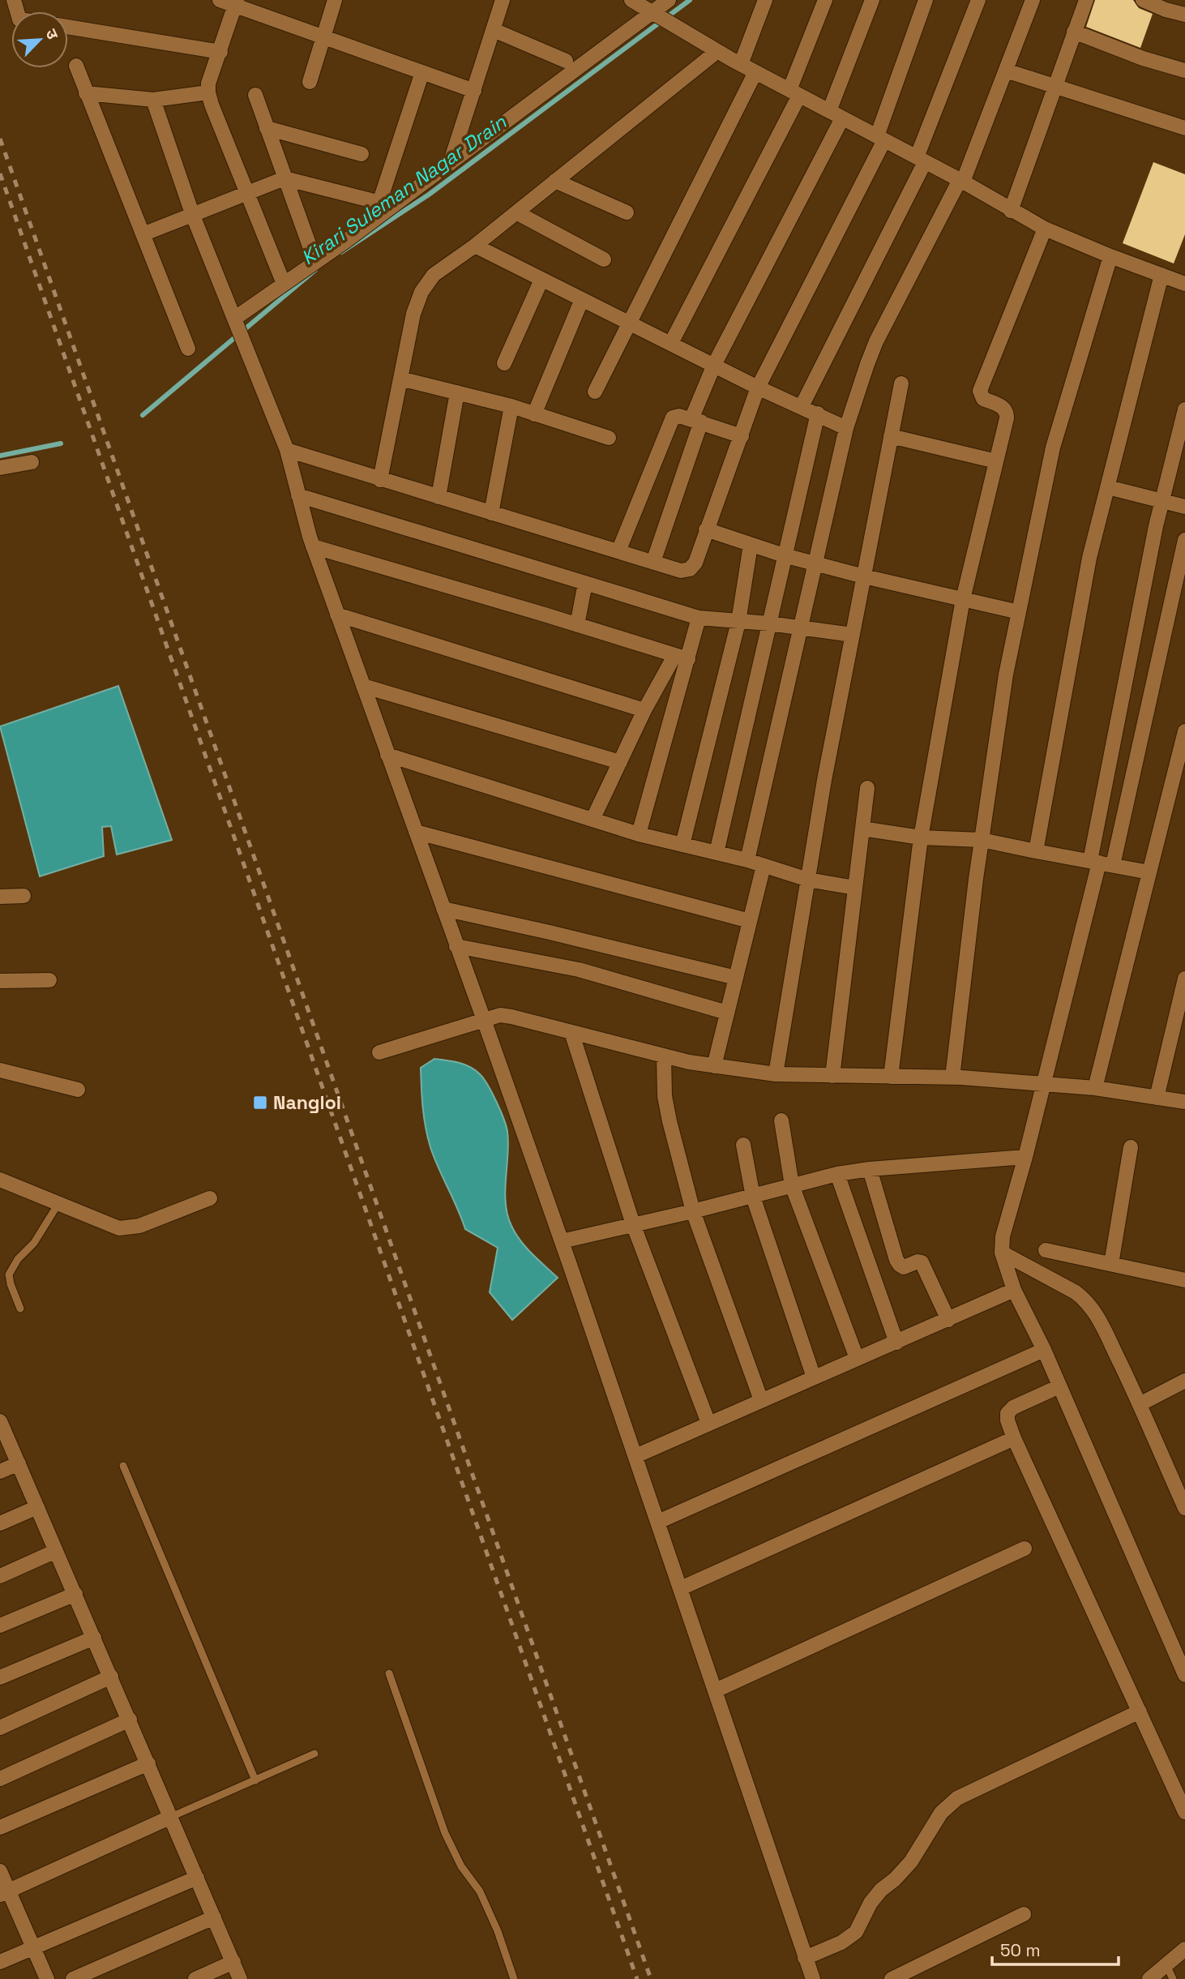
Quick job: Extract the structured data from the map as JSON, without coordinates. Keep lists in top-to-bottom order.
{
  "water": ["Kirari Suleman Nagar Drain"],
  "places": {
    "transit": ["Nangloi"]
  },
  "scale_bar": "50 m",
  "north": "top right"
}
